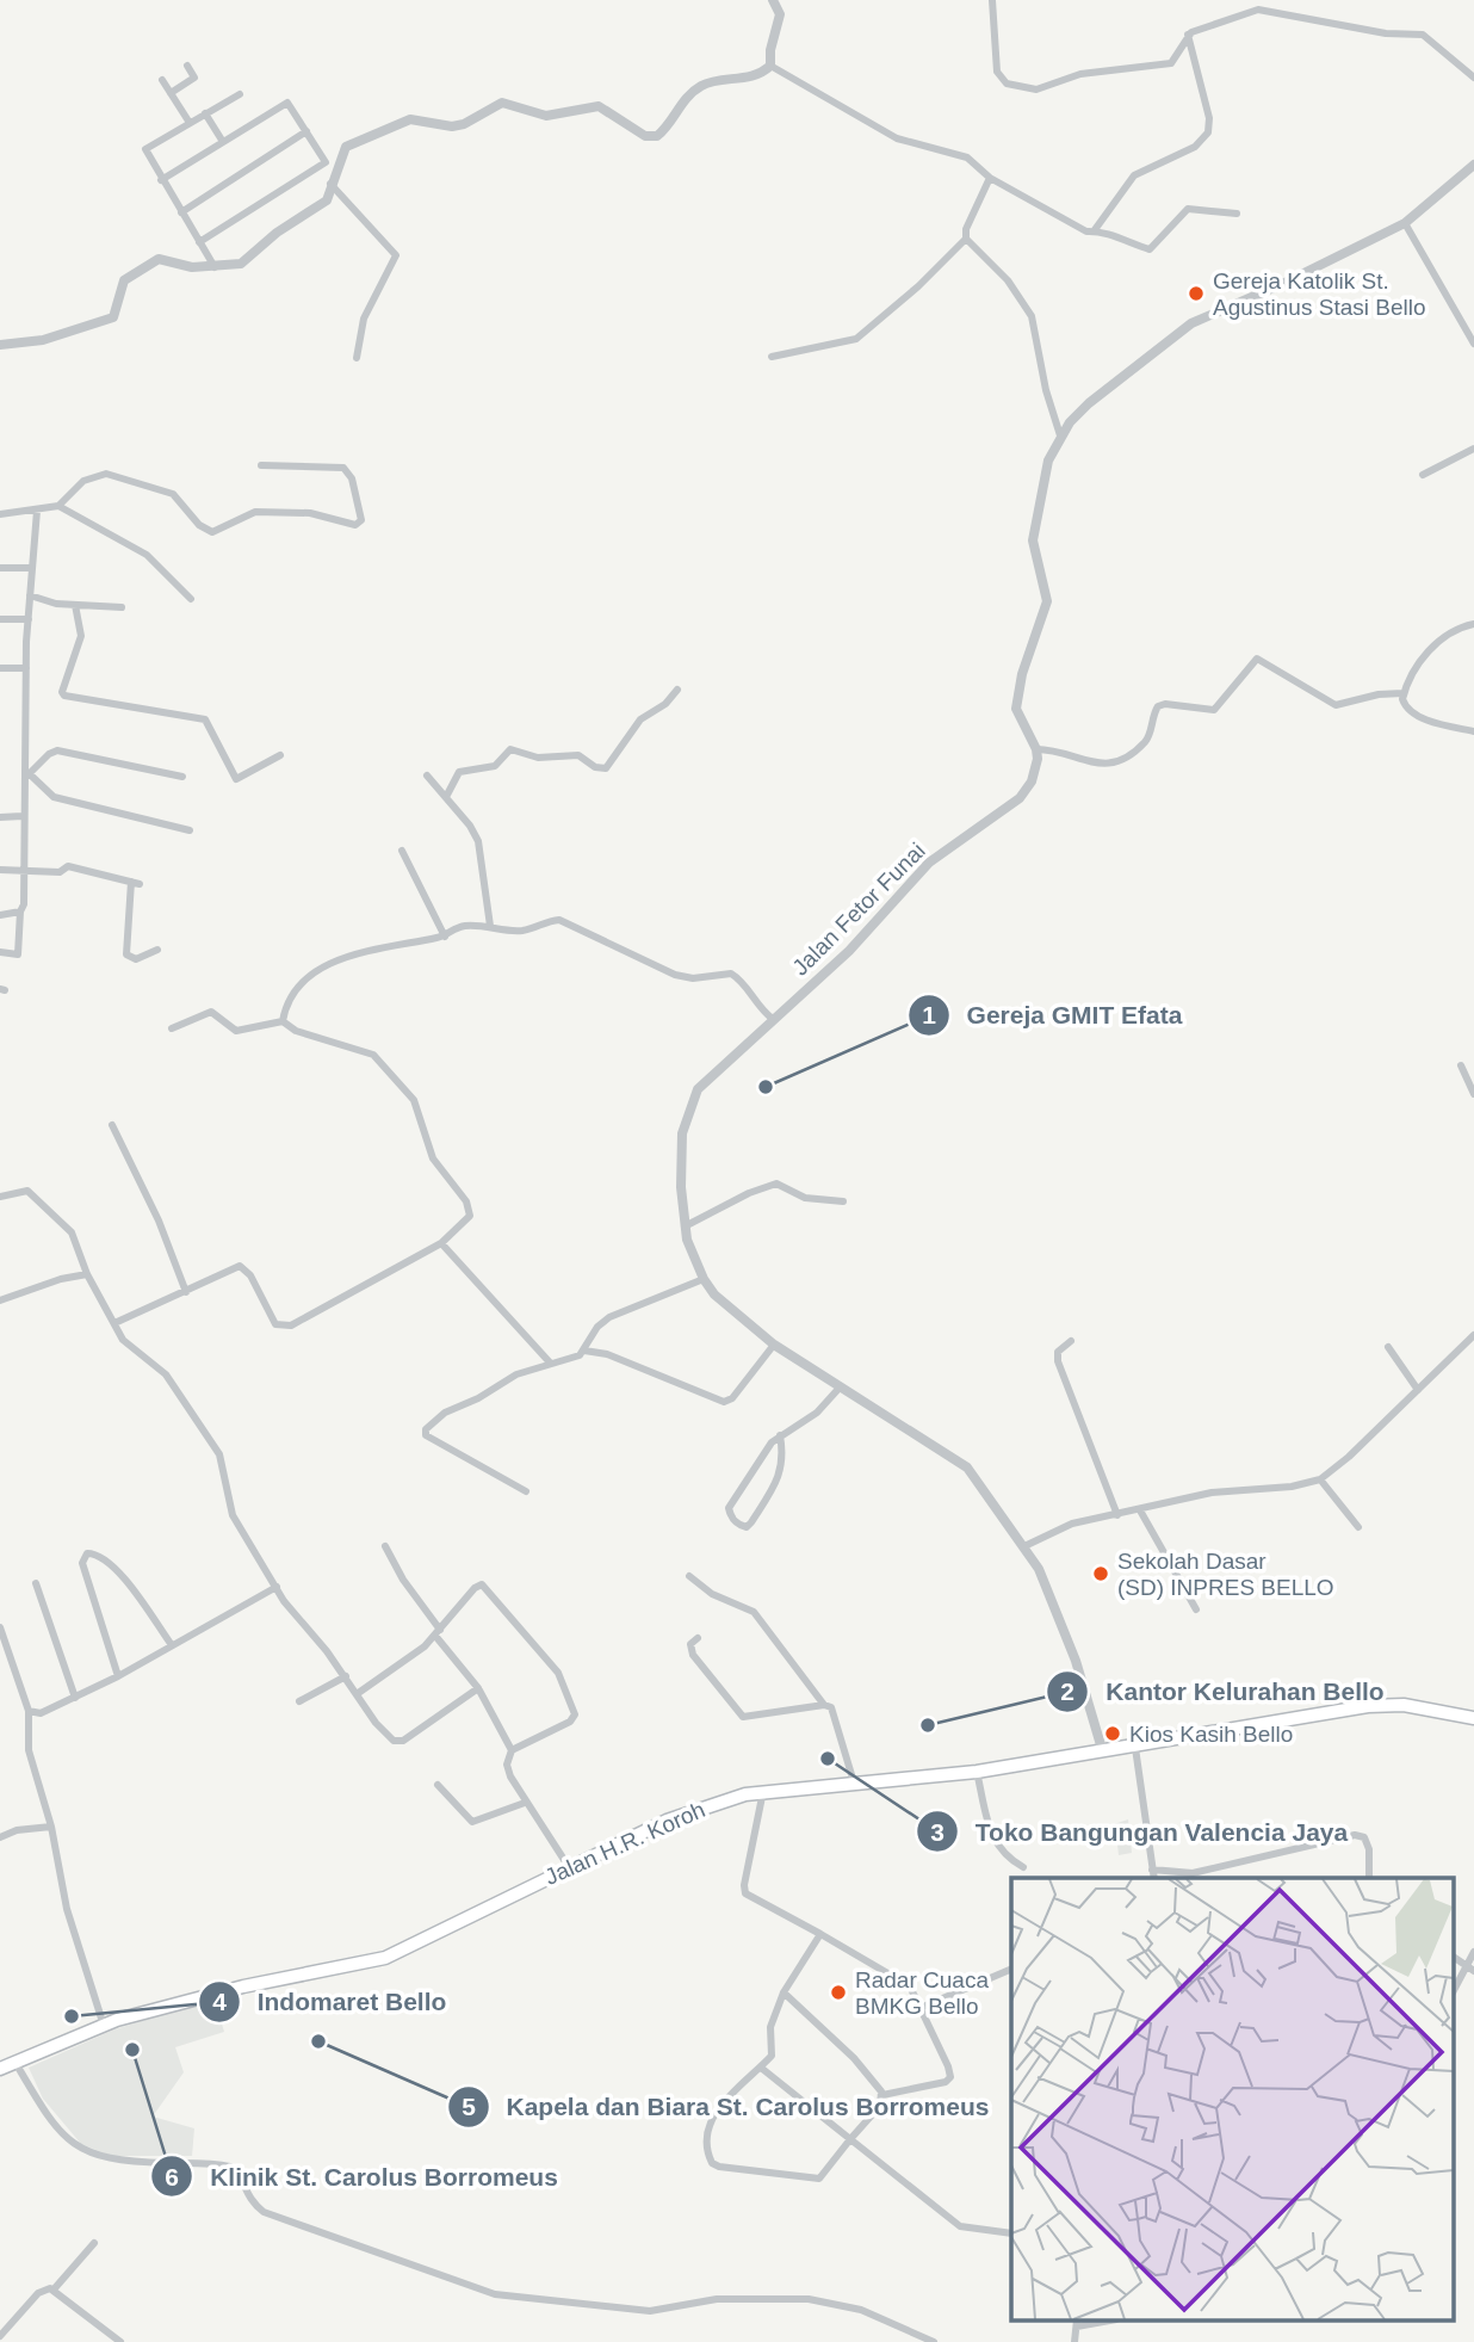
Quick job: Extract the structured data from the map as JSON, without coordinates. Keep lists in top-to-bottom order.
{
  "streets": {
    "main road": ["Jalan H.R. Koroh"],
    "street": ["Jalan Fetor Funai"]
  },
  "crossings": [
    ["Jalan Fetor Funai", "Jalan H.R. Koroh"]
  ],
  "places": [
    "Gereja Katolik St. Agustinus Stasi Bello",
    "Gereja GMIT Efata",
    "Sekolah Dasar (SD) INPRES BELLO",
    "Kantor Kelurahan Bello",
    "Kios Kasih Bello",
    "Toko Bangungan Valencia Jaya",
    "Radar Cuaca BMKG Bello",
    "Indomaret Bello",
    "Kapela dan Biara St. Carolus Borromeus",
    "Klinik St. Carolus Borromeus"
  ]
}
